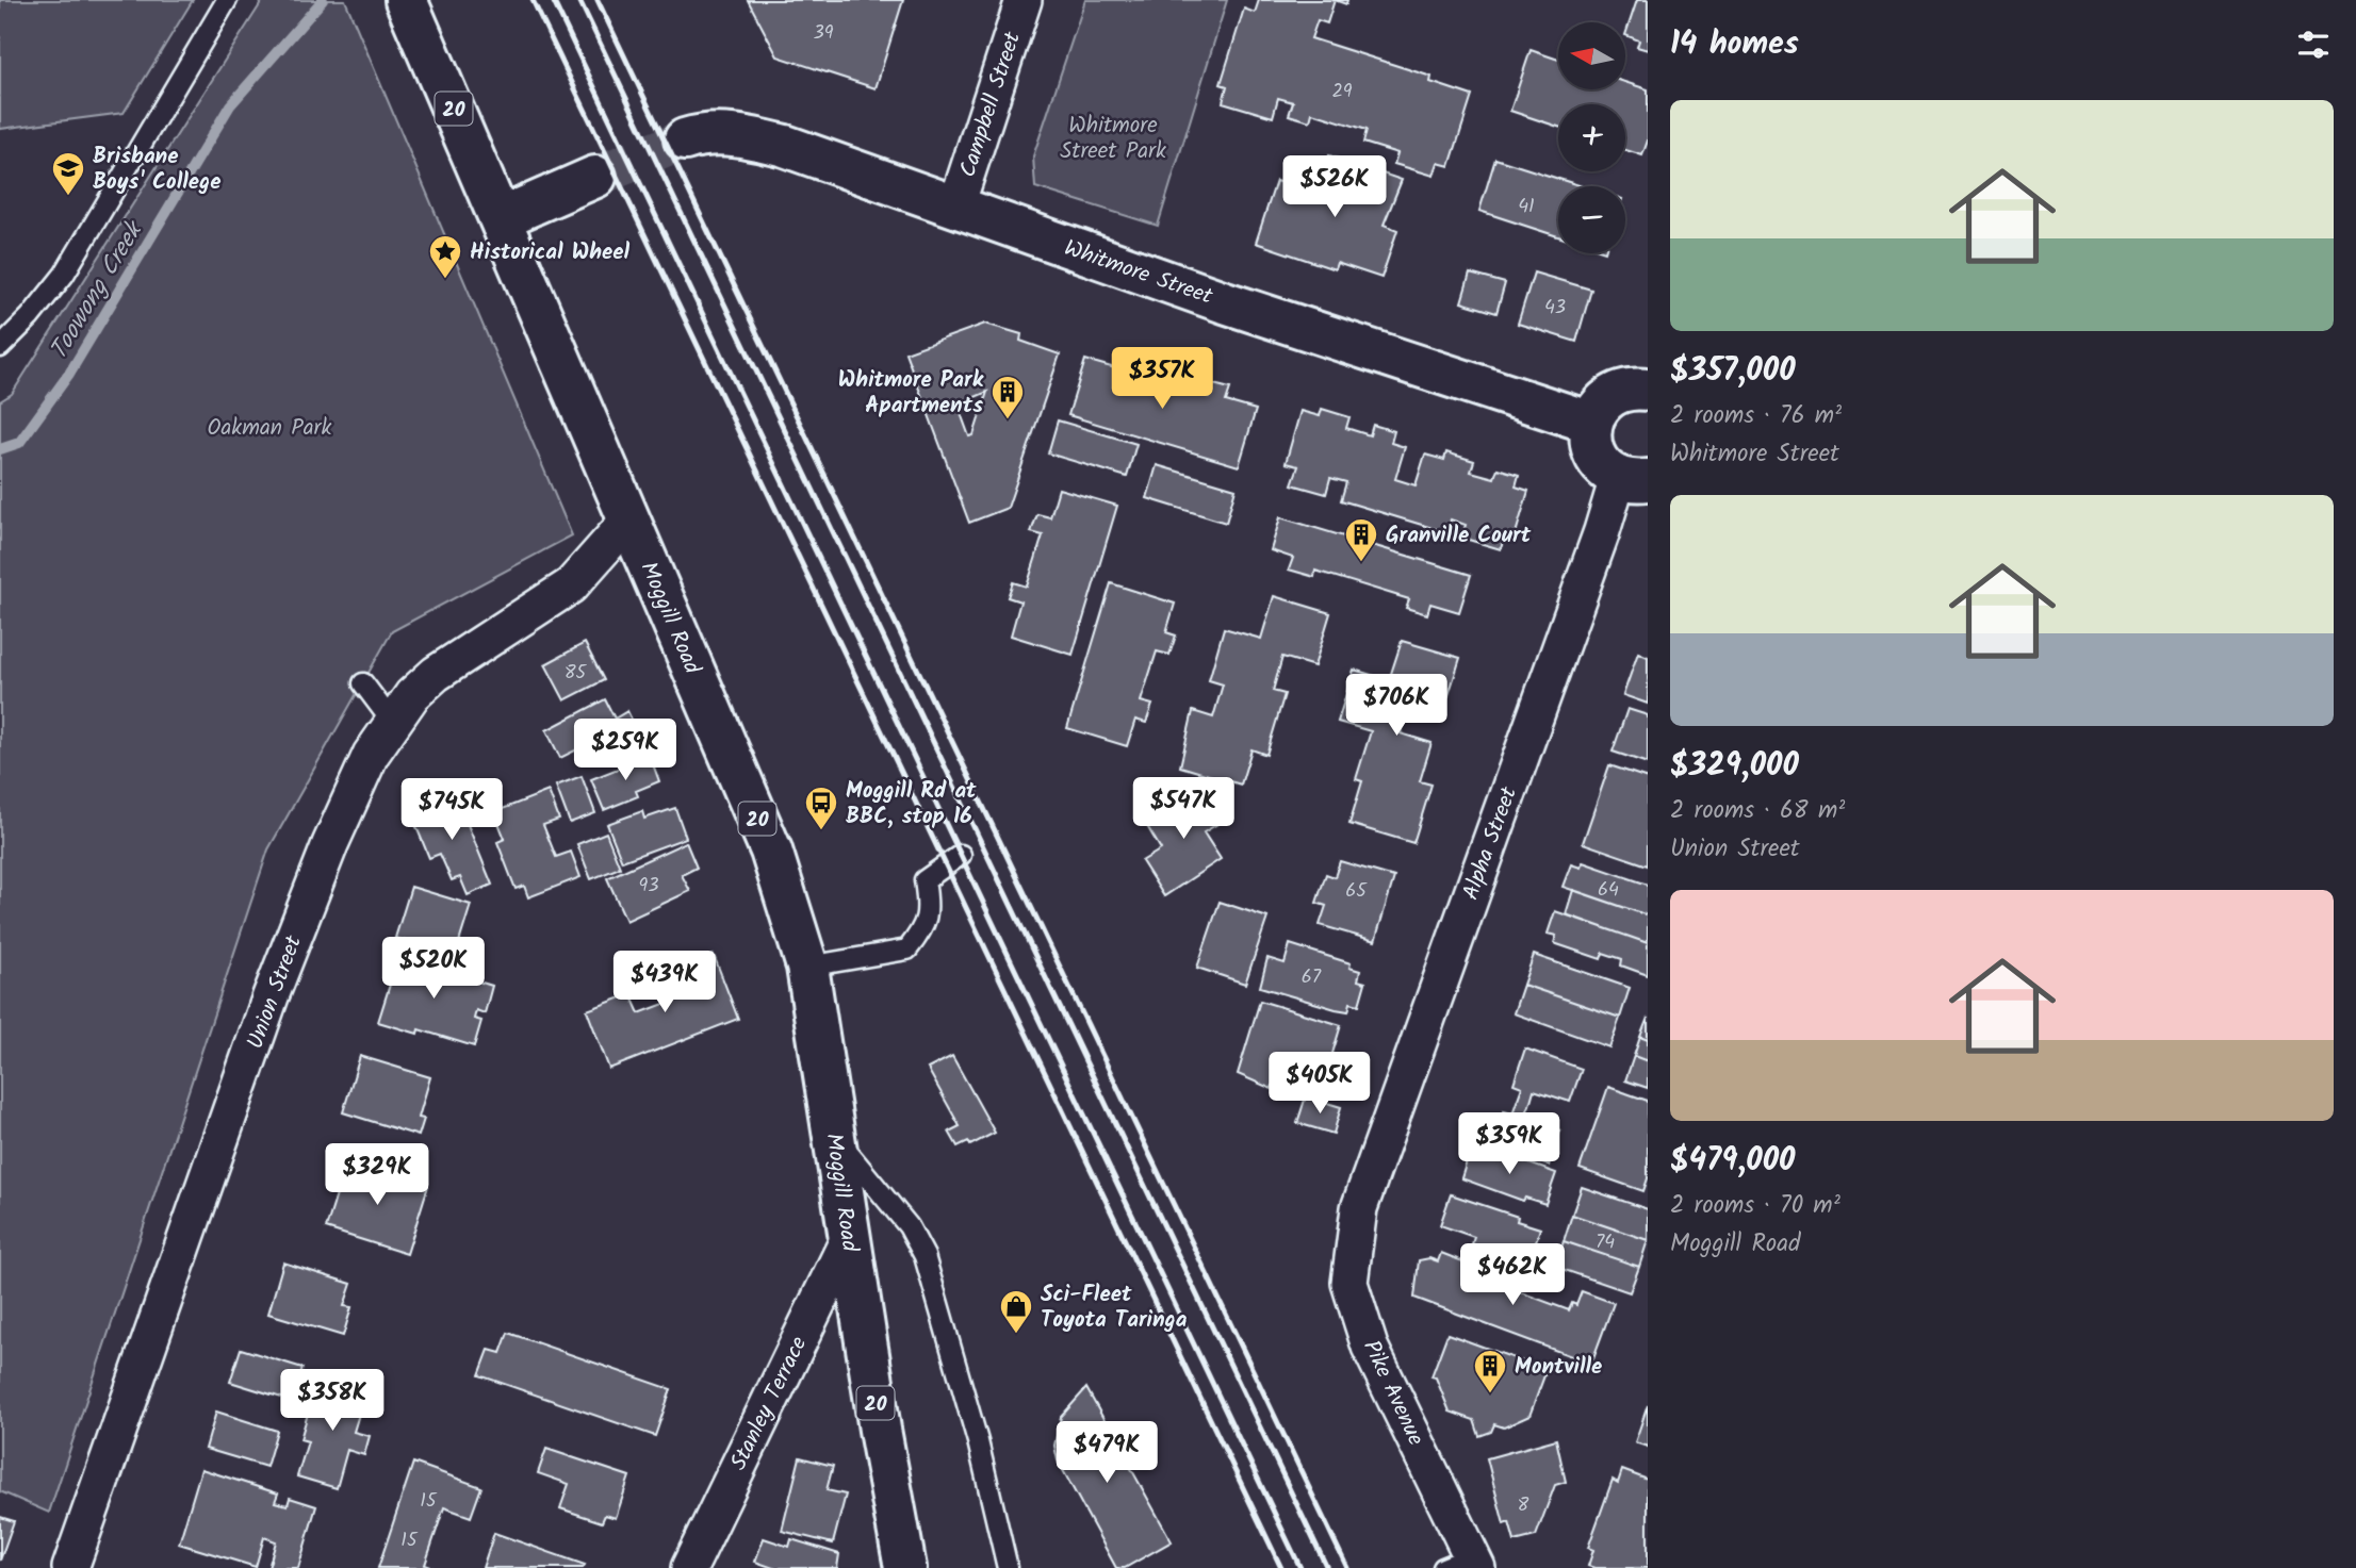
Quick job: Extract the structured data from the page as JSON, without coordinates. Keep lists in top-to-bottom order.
{
  "streets": {
    "main road": [
      "20",
      "Whitmore Street",
      "Moggill Road",
      "Alpha Street"
    ],
    "street": [
      "Campbell Street",
      "Union Street",
      "Pike Avenue",
      "Stanley Terrace"
    ]
  },
  "crossings": [
    ["Campbell Street", "Whitmore Street"],
    ["Whitmore Street", "Alpha Street"],
    ["Moggill Road", "Union Street"],
    ["Moggill Road", "Stanley Terrace"],
    ["Alpha Street", "Pike Avenue"]
  ],
  "water": ["Toowong Creek"],
  "parks": ["Whitmore Street Park", "Oakman Park"],
  "places": {
    "school or university": ["Brisbane Boys' College"],
    "place": ["Historical Wheel"],
    "building": ["Whitmore Park Apartments", "Granville Court", "Montville"],
    "bus stop": ["Moggill Rd at BBC, stop 16"],
    "shop": ["Sci-Fleet Toyota Taringa"]
  },
  "house_numbers": [
    "39",
    "29",
    "41",
    "43",
    "85",
    "93",
    "64",
    "65",
    "67",
    "74",
    "15",
    "8",
    "15"
  ],
  "north": "left",
  "page": {
    "heading": "14 homes",
    "map_buttons": ["+", "−"],
    "list": [
      {
        "name": "$357,000",
        "note": "2 rooms · 76 m² · Whitmore Street"
      },
      {
        "name": "$329,000",
        "note": "2 rooms · 68 m² · Union Street"
      },
      {
        "name": "$479,000",
        "note": "2 rooms · 70 m² · Moggill Road"
      }
    ],
    "price": [
      "$526K",
      "$357K",
      "$706K",
      "$259K",
      "$547K",
      "$745K",
      "$520K",
      "$439K",
      "$405K",
      "$359K",
      "$329K",
      "$462K",
      "$358K",
      "$479K"
    ]
  }
}
